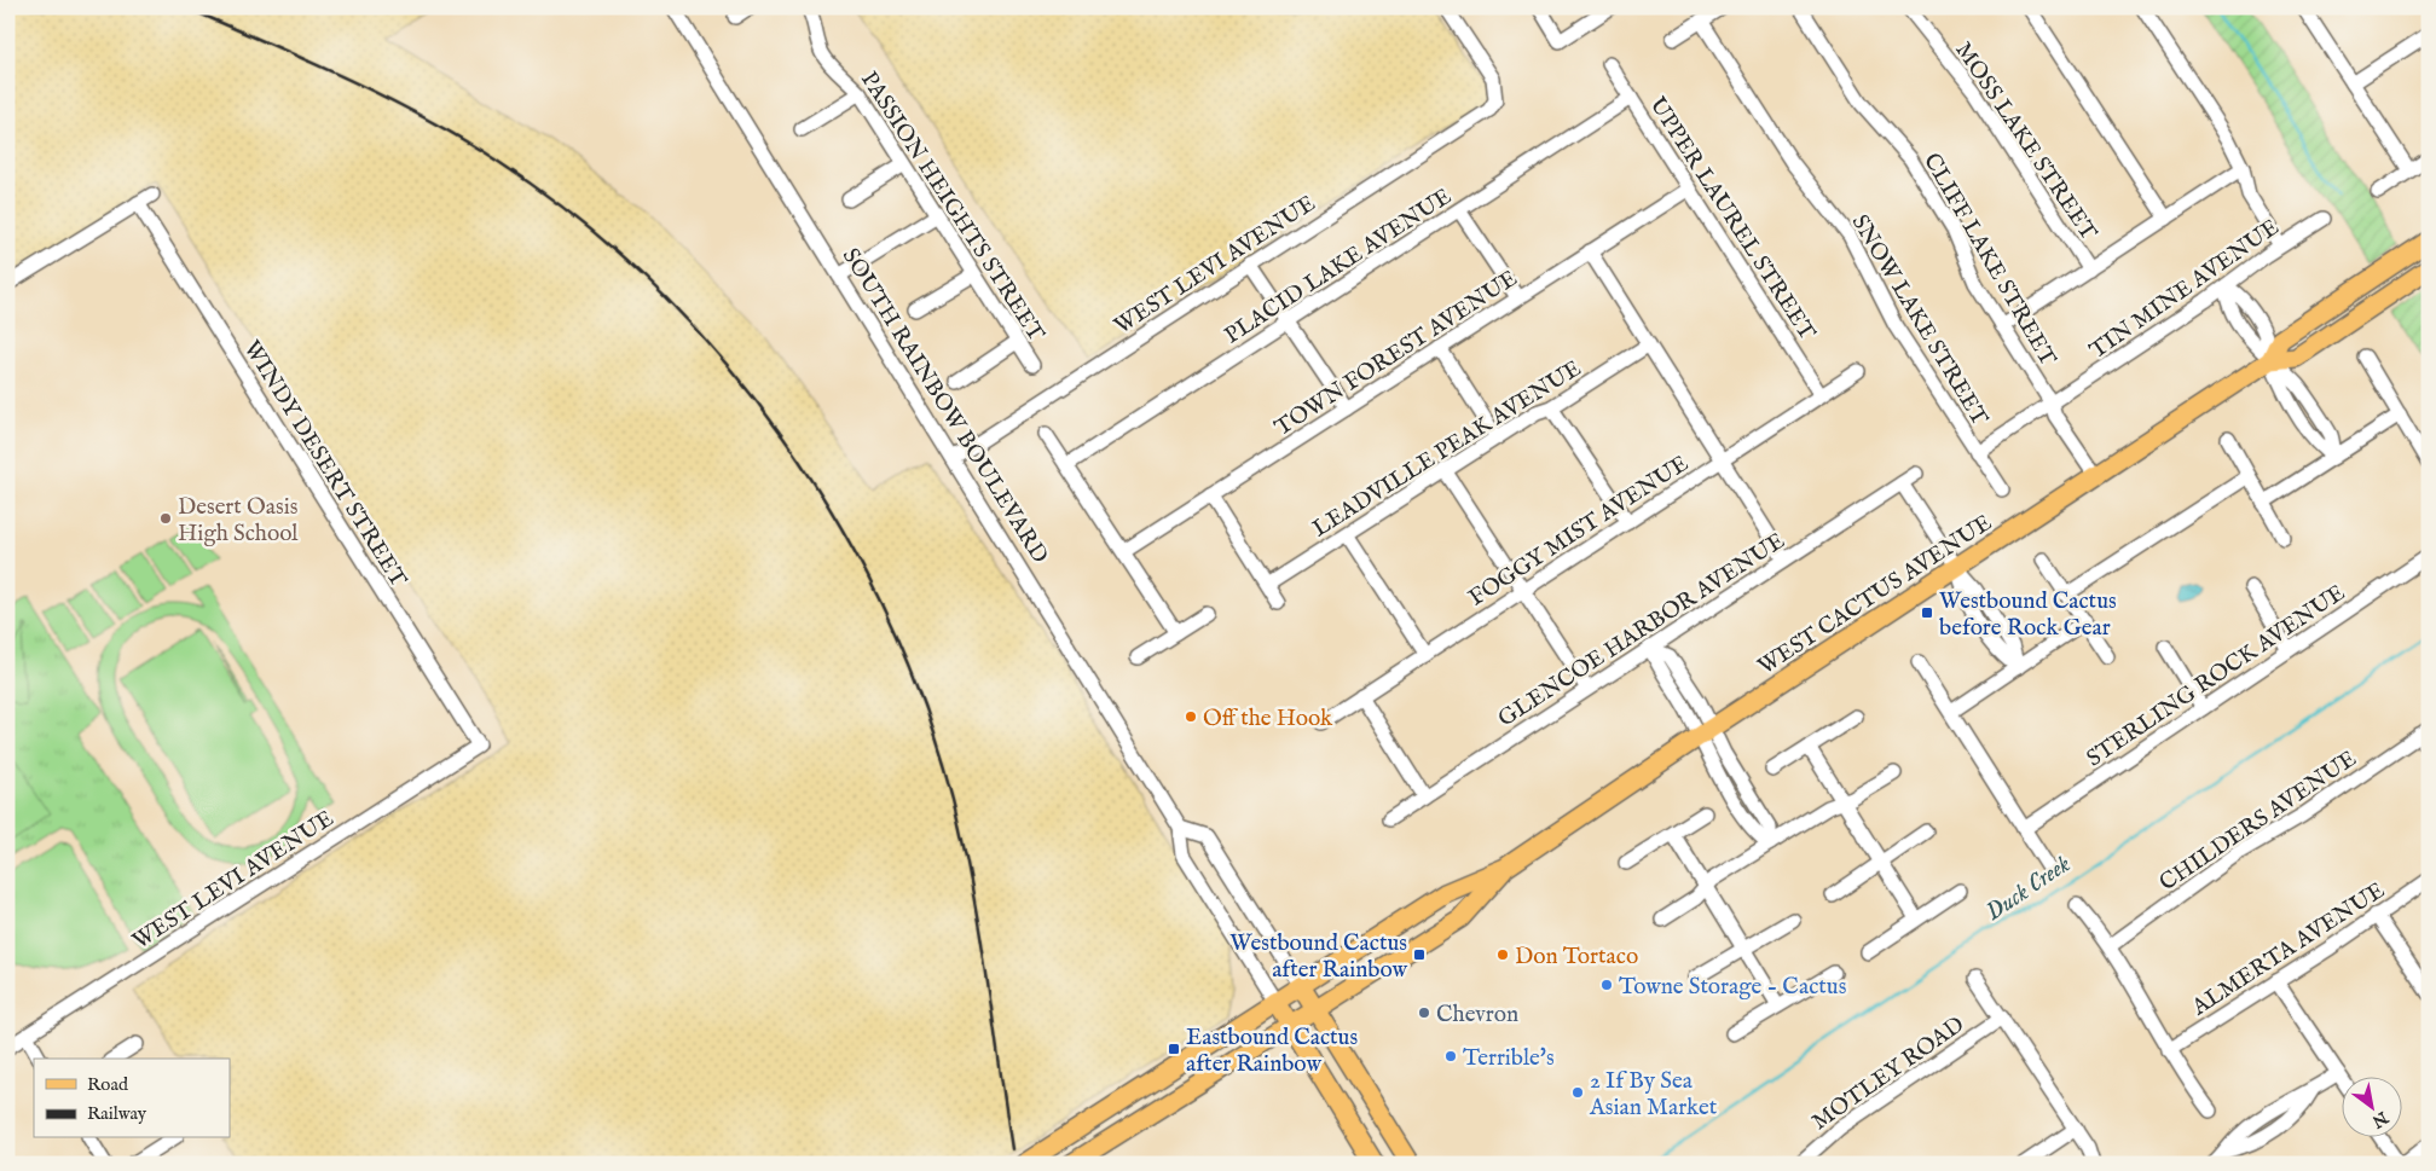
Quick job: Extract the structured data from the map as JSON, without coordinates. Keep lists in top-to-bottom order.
{
  "streets": {
    "main road": ["SOUTH RAINBOW BOULEVARD", "WEST CACTUS AVENUE"],
    "street": [
      "MOSS LAKE STREET",
      "PASSION HEIGHTS STREET",
      "UPPER LAUREL STREET",
      "CLIFF LAKE STREET",
      "WEST LEVI AVENUE",
      "PLACID LAKE AVENUE",
      "TIN MINE AVENUE",
      "SNOW LAKE STREET",
      "TOWN FOREST AVENUE",
      "LEADVILLE PEAK AVENUE",
      "WINDY DESERT STREET",
      "FOGGY MIST AVENUE",
      "GLENCOE HARBOR AVENUE",
      "STERLING ROCK AVENUE",
      "CHILDERS AVENUE",
      "ALMERTA AVENUE",
      "MOTLEY ROAD"
    ]
  },
  "crossings": [
    ["UPPER LAUREL STREET", "PLACID LAKE AVENUE"],
    ["UPPER LAUREL STREET", "TOWN FOREST AVENUE"],
    ["UPPER LAUREL STREET", "FOGGY MIST AVENUE"],
    ["CLIFF LAKE STREET", "TIN MINE AVENUE"],
    ["CLIFF LAKE STREET", "WEST CACTUS AVENUE"],
    ["WEST LEVI AVENUE", "SOUTH RAINBOW BOULEVARD"],
    ["WEST LEVI AVENUE", "WINDY DESERT STREET"],
    ["TIN MINE AVENUE", "SNOW LAKE STREET"],
    ["SOUTH RAINBOW BOULEVARD", "WEST CACTUS AVENUE"]
  ],
  "water": ["Duck Creek"],
  "places": {
    "other": [
      "Desert Oasis High School",
      "Off the Hook",
      "Don Tortaco",
      "Towne Storage - Cactus",
      "Chevron",
      "Terrible's",
      "2 If By Sea Asian Market"
    ],
    "transit": ["Westbound Cactus before Rock Gear", "Westbound Cactus after Rainbow", "Eastbound Cactus after Rainbow"]
  },
  "legend": ["Road", "Railway"],
  "north": "bottom right"
}
